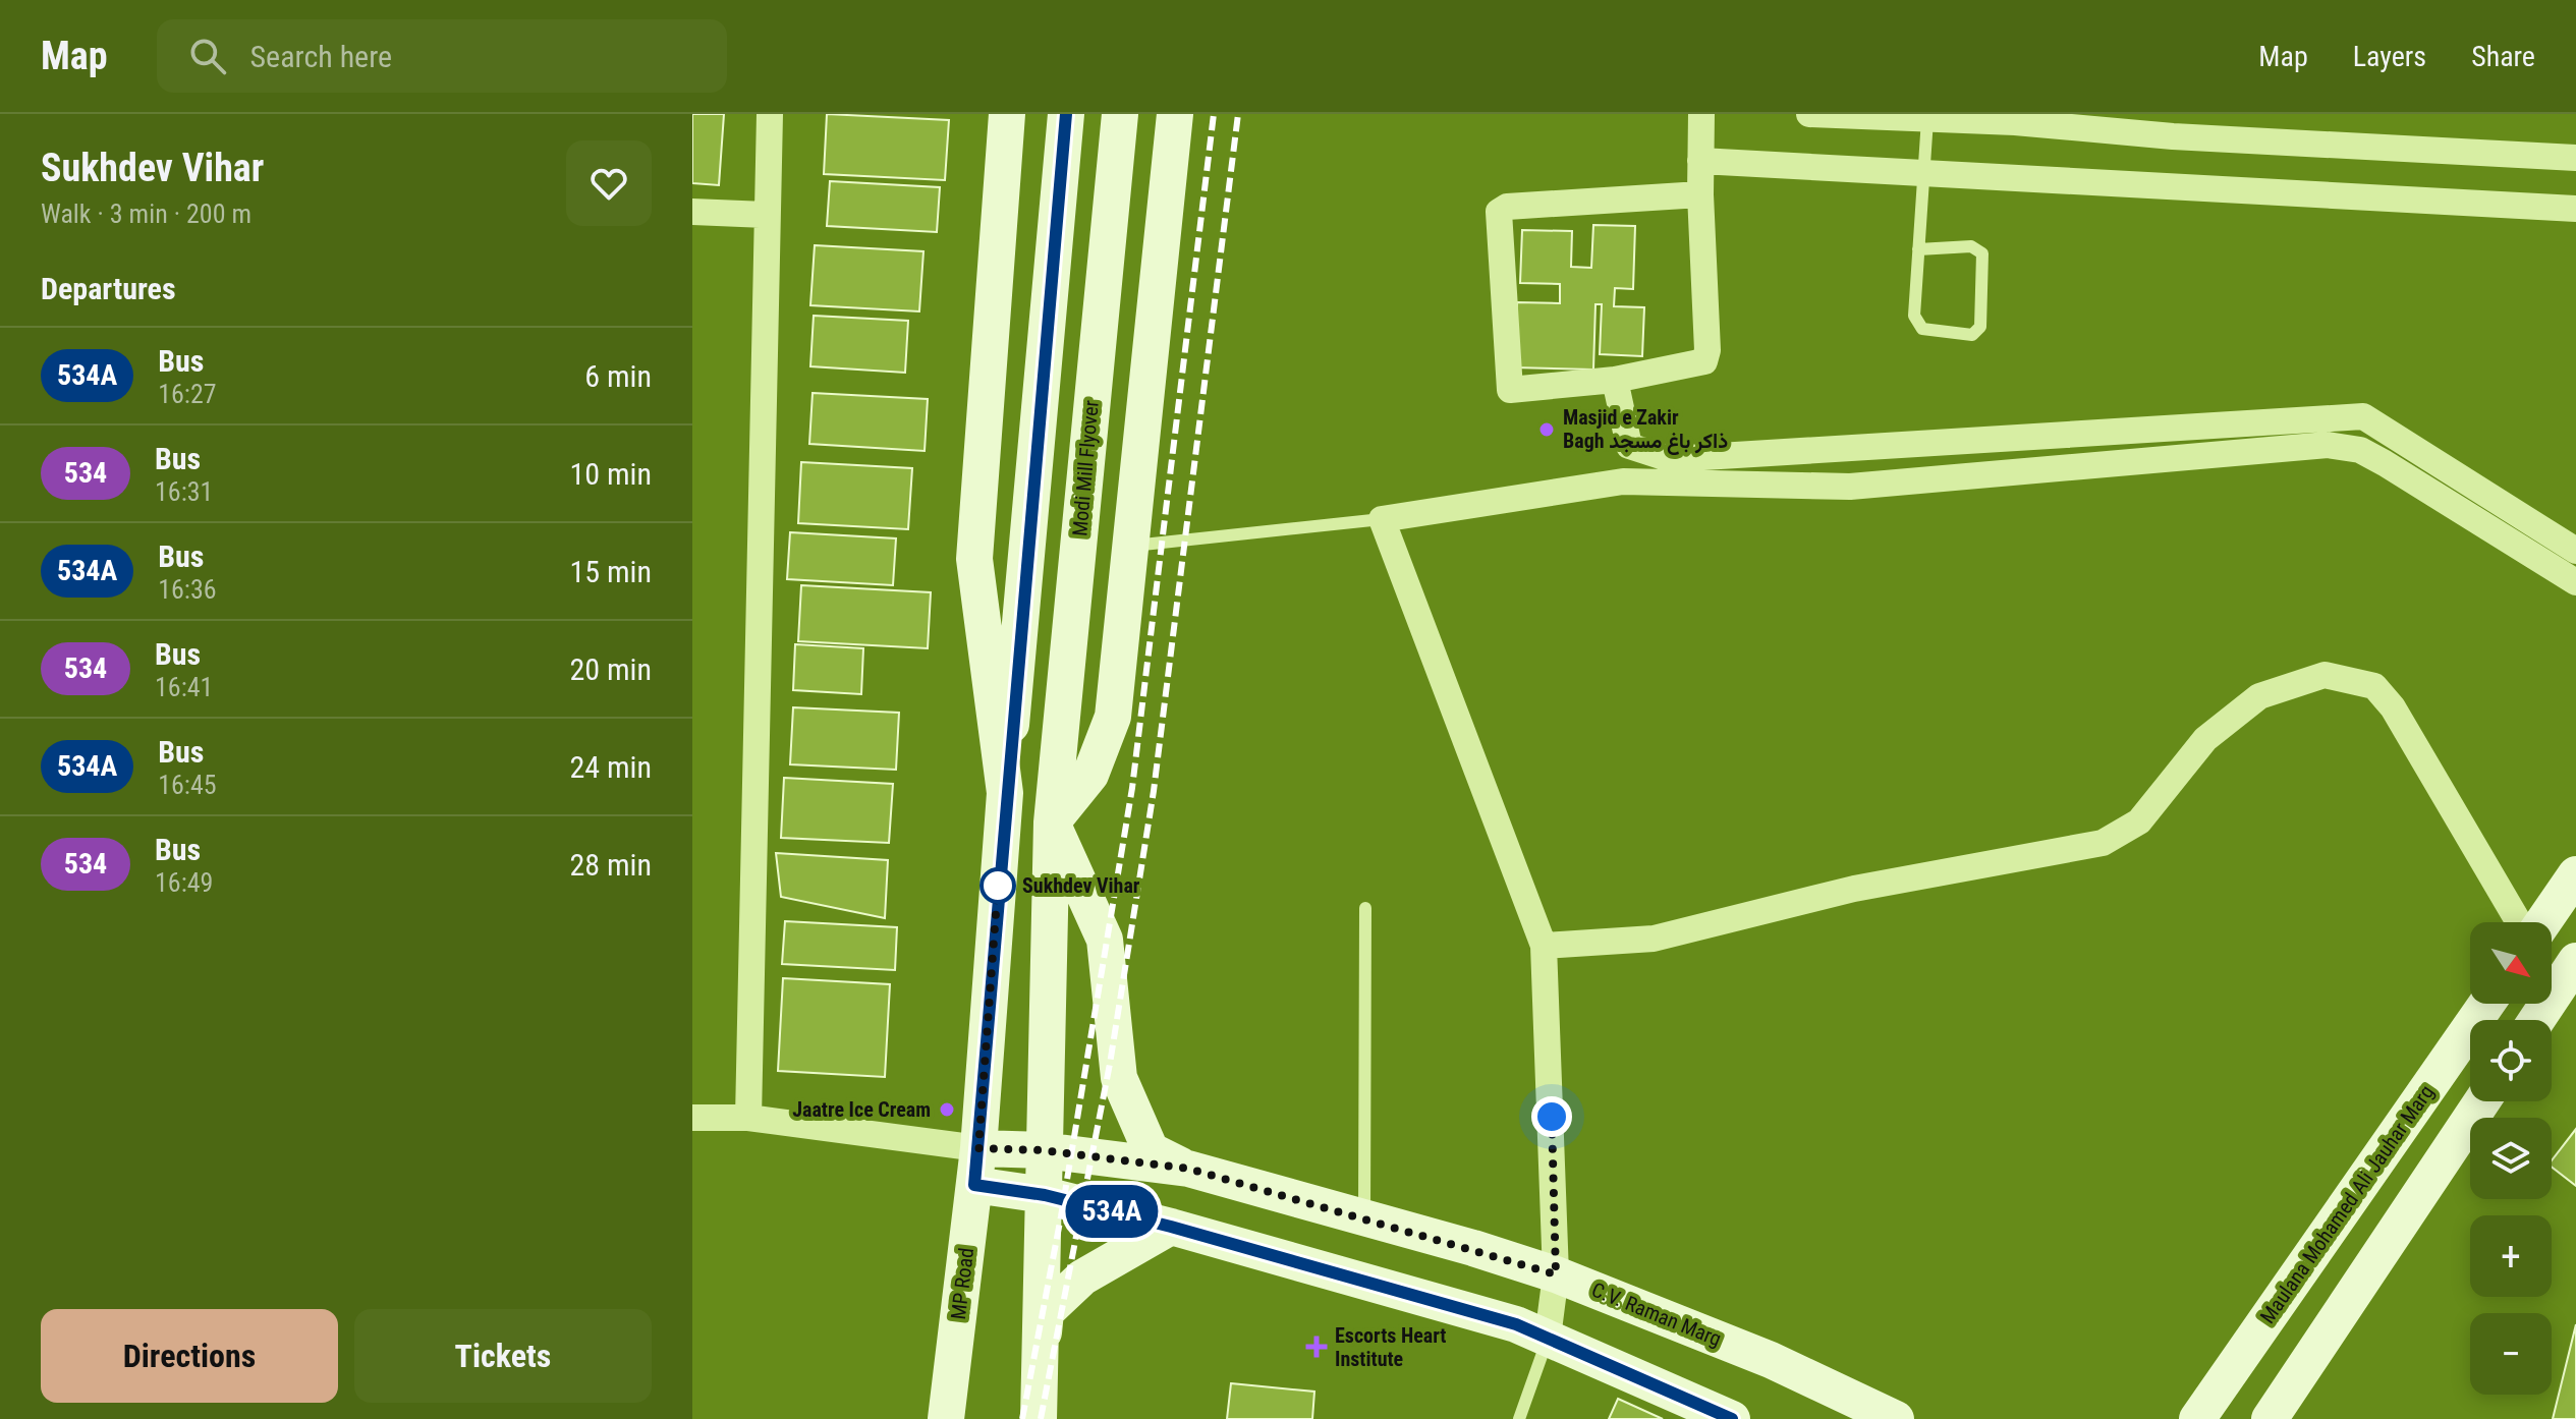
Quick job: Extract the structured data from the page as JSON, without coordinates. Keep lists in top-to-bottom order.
{
  "streets": {
    "main road": [
      "Modi Mill Flyover",
      "Maulana Mohamed Ali Jauhar Marg",
      "MP Road",
      "C.V. Raman Marg"
    ]
  },
  "crossings": [
    ["Modi Mill Flyover", "C.V. Raman Marg"],
    ["MP Road", "C.V. Raman Marg"]
  ],
  "places": {
    "other": ["Masjid e Zakir Bagh ذاکر باغ مسجد", "Sukhdev Vihar", "Jaatre Ice Cream"],
    "health": ["Escorts Heart Institute"]
  },
  "lines": ["bus line 534A"],
  "north": "bottom right",
  "page": {
    "header": "Map",
    "search": "Search here",
    "nav": ["Map", "Layers", "Share"],
    "heading": [
      ["Sukhdev Vihar", "Walk · 3 min · 200 m"],
      "Departures"
    ],
    "on_map": "534A",
    "list": [
      {
        "mark": "534A",
        "name": "Bus",
        "note": "16:27",
        "value": "6 min"
      },
      {
        "mark": "534",
        "name": "Bus",
        "note": "16:31",
        "value": "10 min"
      },
      {
        "mark": "534A",
        "name": "Bus",
        "note": "16:36",
        "value": "15 min"
      },
      {
        "mark": "534",
        "name": "Bus",
        "note": "16:41",
        "value": "20 min"
      },
      {
        "mark": "534A",
        "name": "Bus",
        "note": "16:45",
        "value": "24 min"
      },
      {
        "mark": "534",
        "name": "Bus",
        "note": "16:49",
        "value": "28 min"
      }
    ],
    "map_buttons": ["+", "−"],
    "buttons": ["Directions", "Tickets"]
  }
}
